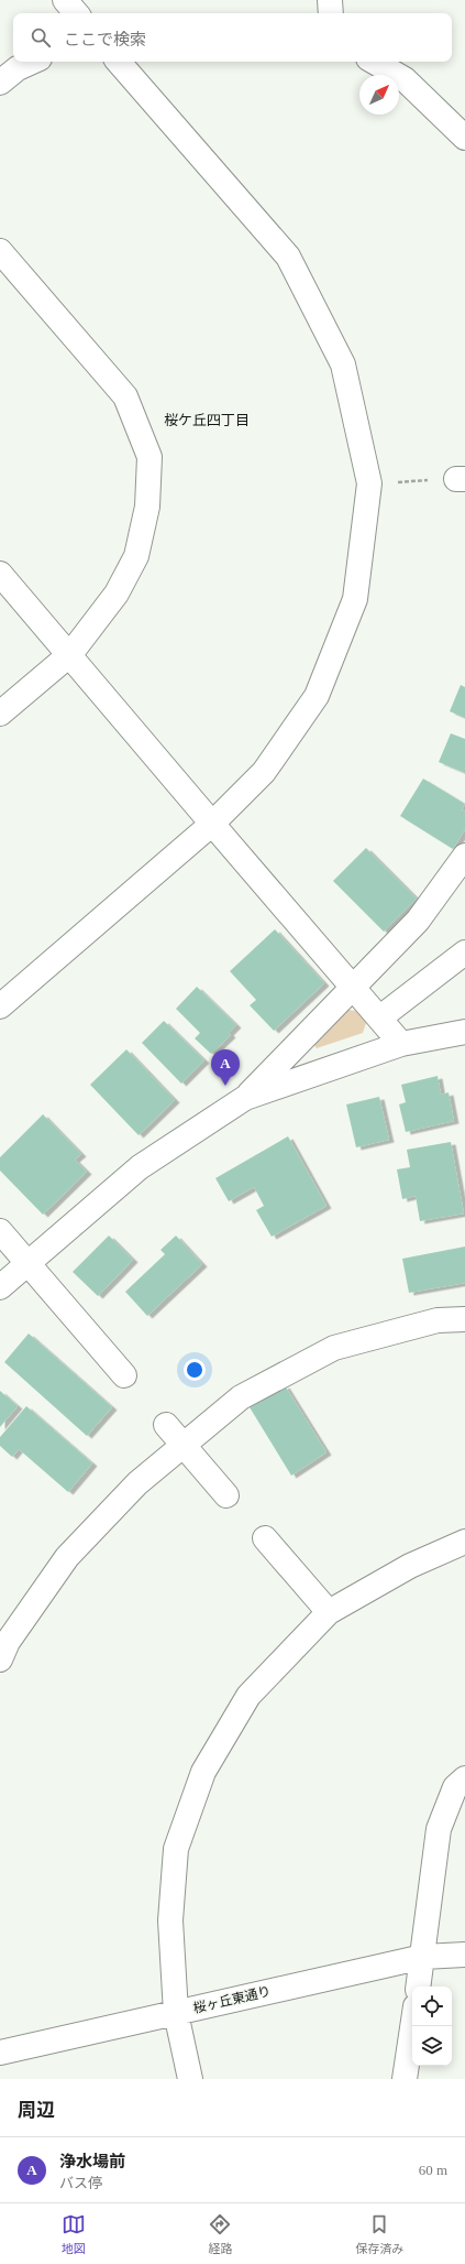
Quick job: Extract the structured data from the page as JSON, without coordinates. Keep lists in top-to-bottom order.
{
  "streets": {
    "street": ["桜ヶ丘東通り"]
  },
  "districts": ["桜ケ丘四丁目"],
  "north": "top right",
  "page": {
    "search": "ここで検索",
    "pins": "A",
    "heading": "周辺",
    "list": [
      {
        "mark": "A",
        "name": "浄水場前",
        "note": "バス停",
        "value": "60 m"
      }
    ],
    "nav": ["地図", "経路", "保存済み"]
  }
}
